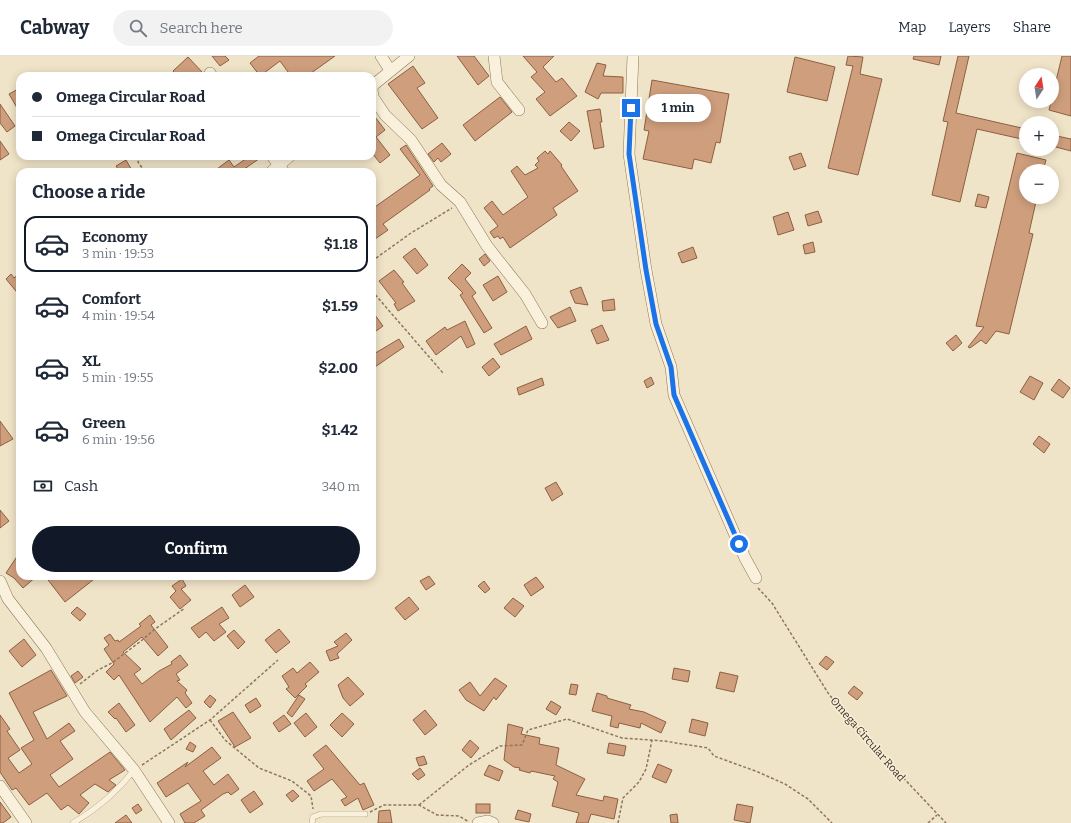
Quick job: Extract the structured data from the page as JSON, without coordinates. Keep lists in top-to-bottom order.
{
  "streets": {
    "path": ["Omega Circular Road"]
  },
  "north": "top",
  "page": {
    "header": "Cabway",
    "search": "Search here",
    "nav": ["Map", "Layers", "Share"],
    "map_buttons": ["+", "−"],
    "banner": ["Omega Circular Road", "Omega Circular Road"],
    "bubble": "1 min",
    "heading": "Choose a ride",
    "list": [
      {
        "name": "Economy",
        "note": "3 min · 19:53",
        "value": "$1.18"
      },
      {
        "name": "Comfort",
        "note": "4 min · 19:54",
        "value": "$1.59"
      },
      {
        "name": "XL",
        "note": "5 min · 19:55",
        "value": "$2.00"
      },
      {
        "name": "Green",
        "note": "6 min · 19:56",
        "value": "$1.42"
      }
    ],
    "pay": ["Cash", "340 m"],
    "buttons": "Confirm"
  }
}
